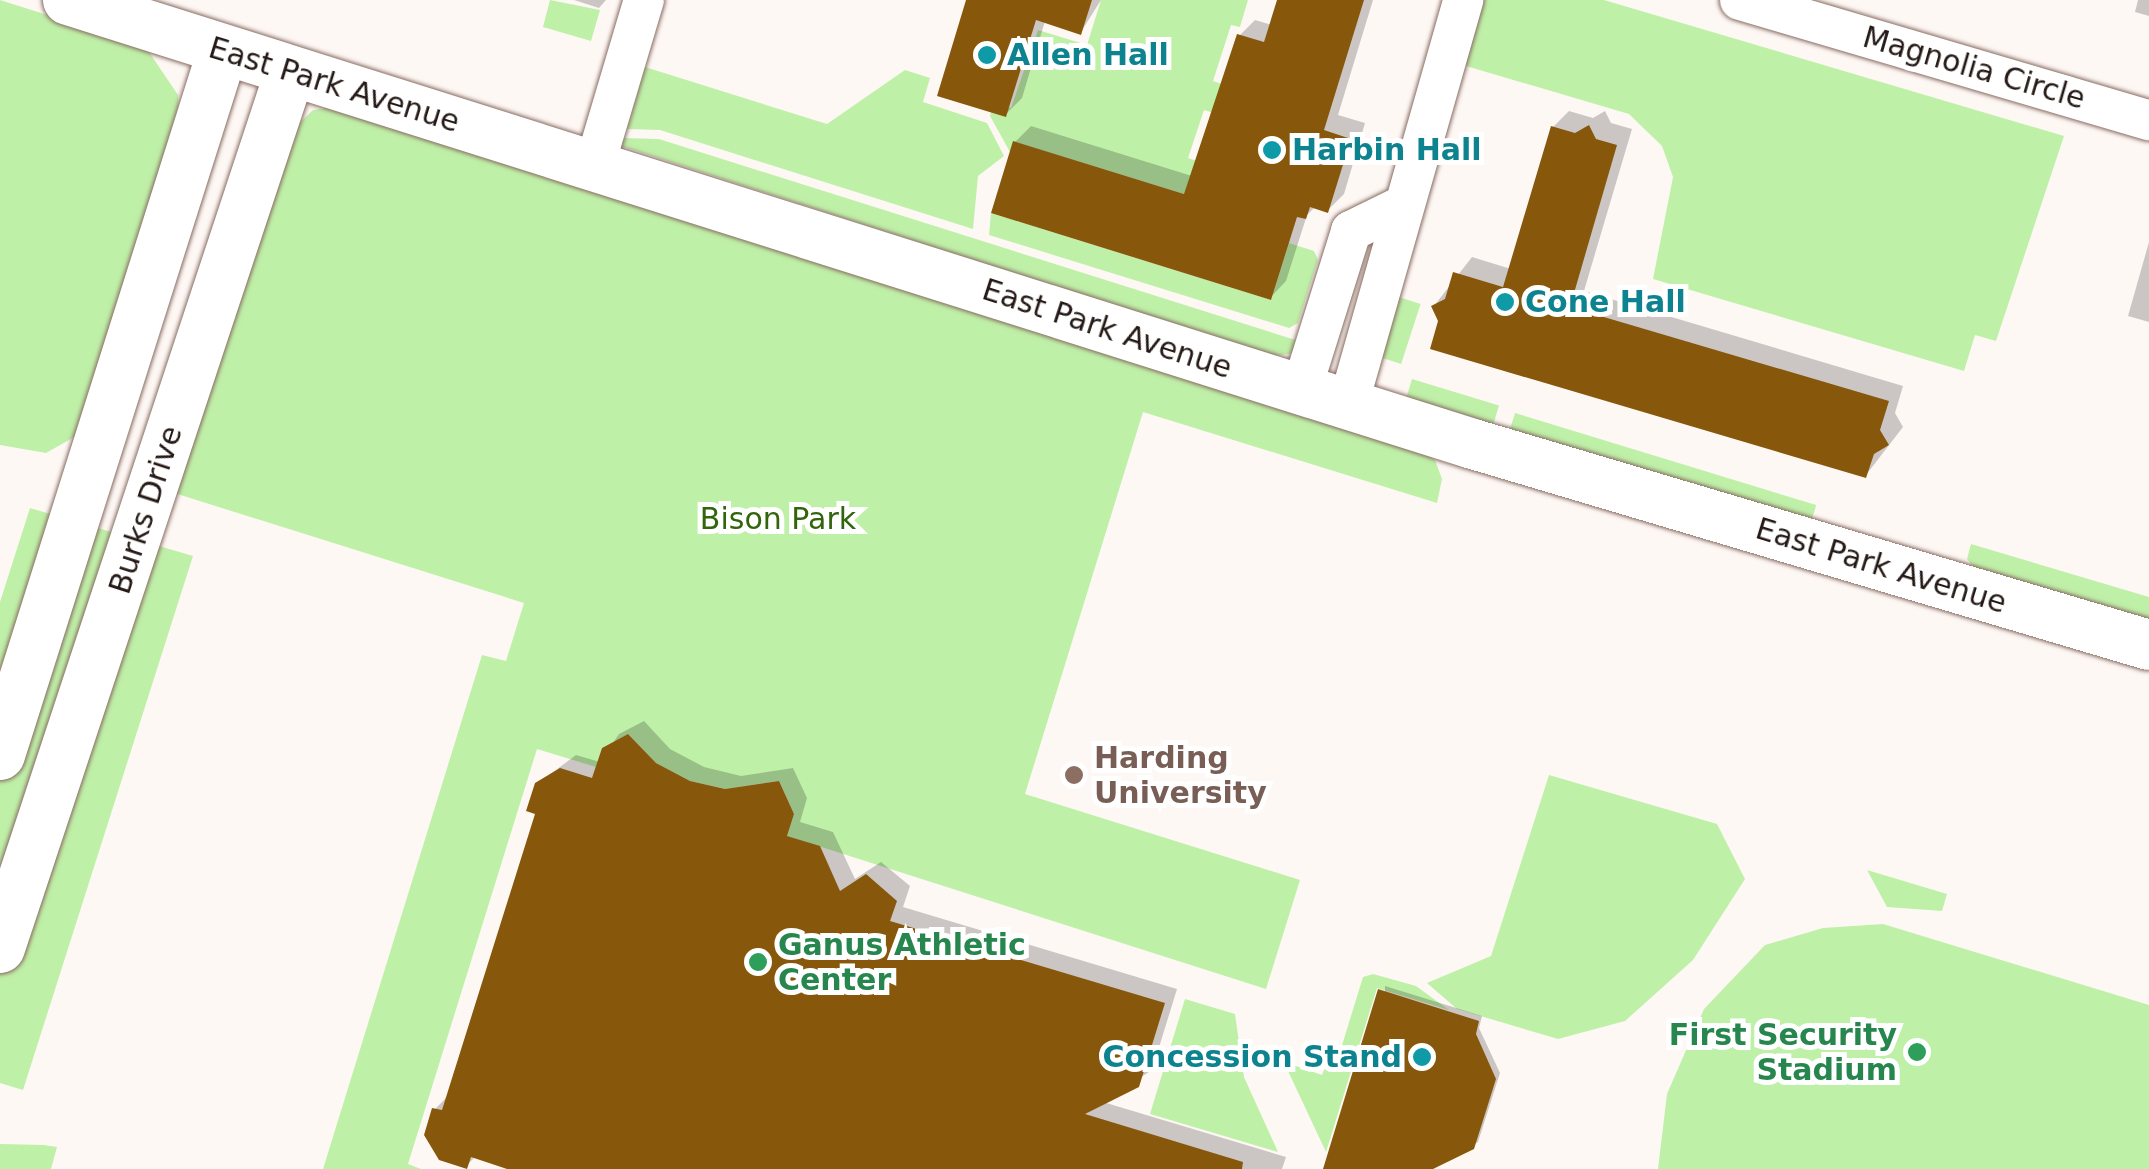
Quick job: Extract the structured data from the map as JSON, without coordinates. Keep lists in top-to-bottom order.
{
  "streets": {
    "street": ["Magnolia Circle", "East Park Avenue", "Burks Drive"]
  },
  "crossings": [
    ["East Park Avenue", "Burks Drive"]
  ],
  "parks": ["Bison Park"],
  "places": [
    "Allen Hall",
    "Harbin Hall",
    "Cone Hall",
    "Harding University",
    "Ganus Athletic Center",
    "First Security Stadium",
    "Concession Stand"
  ]
}
